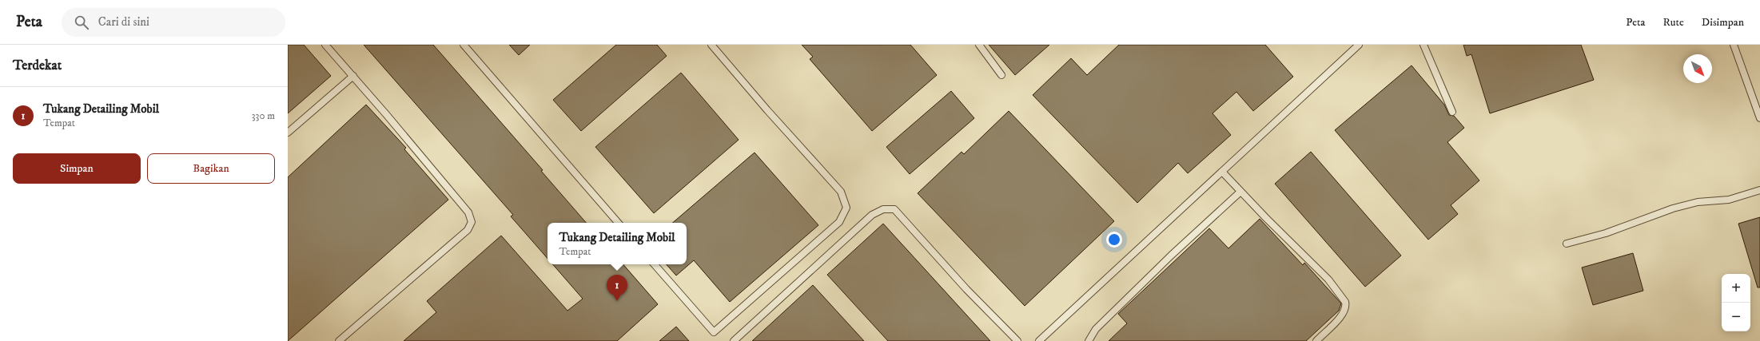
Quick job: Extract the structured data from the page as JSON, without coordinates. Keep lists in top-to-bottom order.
{
  "north": "bottom right",
  "page": {
    "header": "Peta",
    "search": "Cari di sini",
    "nav": ["Peta", "Rute", "Disimpan"],
    "heading": "Terdekat",
    "list": [
      {
        "mark": "1",
        "name": "Tukang Detailing Mobil",
        "note": "Tempat",
        "value": "330 m"
      }
    ],
    "buttons": ["Simpan", "Bagikan"],
    "popup": ["Tukang Detailing Mobil", "Tempat"],
    "map_buttons": ["+", "−"],
    "pins": "1"
  }
}
